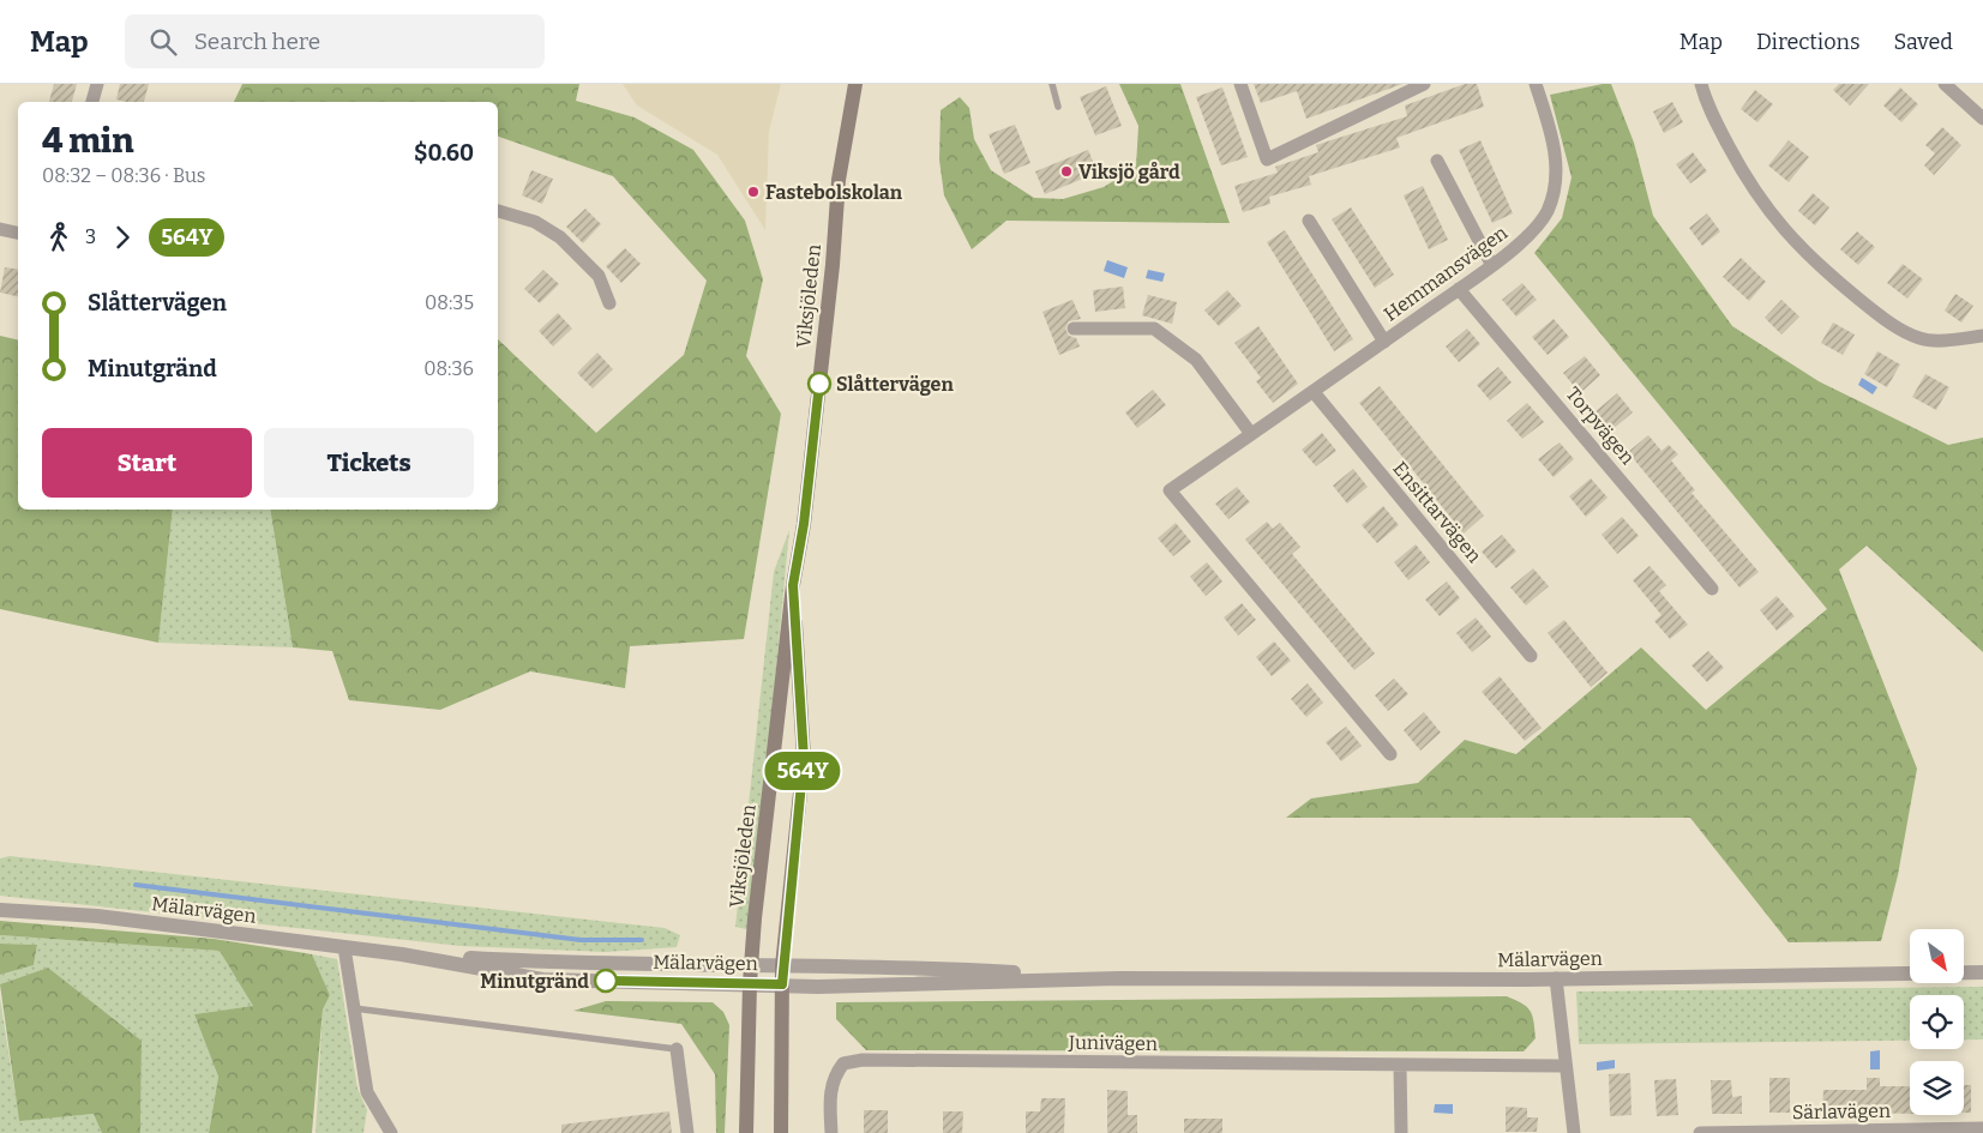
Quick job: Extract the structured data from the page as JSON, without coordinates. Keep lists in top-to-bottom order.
{
  "streets": {
    "main road": ["Viksjöleden"],
    "street": [
      "Hemmansvägen",
      "Torpvägen",
      "Ensittarvägen",
      "Mälarvägen",
      "Junivägen",
      "Särlavägen"
    ]
  },
  "crossings": [
    ["Hemmansvägen", "Torpvägen"],
    ["Hemmansvägen", "Ensittarvägen"],
    ["Viksjöleden", "Mälarvägen"]
  ],
  "places": [
    "Viksjö gård",
    "Fastebolskolan",
    "Slåttervägen",
    "Minutgränd"
  ],
  "lines": ["bus line 564Y"],
  "north": "bottom right",
  "page": {
    "header": "Map",
    "search": "Search here",
    "nav": ["Map", "Directions", "Saved"],
    "on_map": "564Y",
    "heading": ["4 min", "08:32 – 08:36 · Bus", "$0.60"],
    "legs": ["3", "564Y"],
    "list": [
      {
        "name": "Slåttervägen",
        "value": "08:35"
      },
      {
        "name": "Minutgränd",
        "value": "08:36"
      }
    ],
    "buttons": ["Start", "Tickets"]
  }
}
